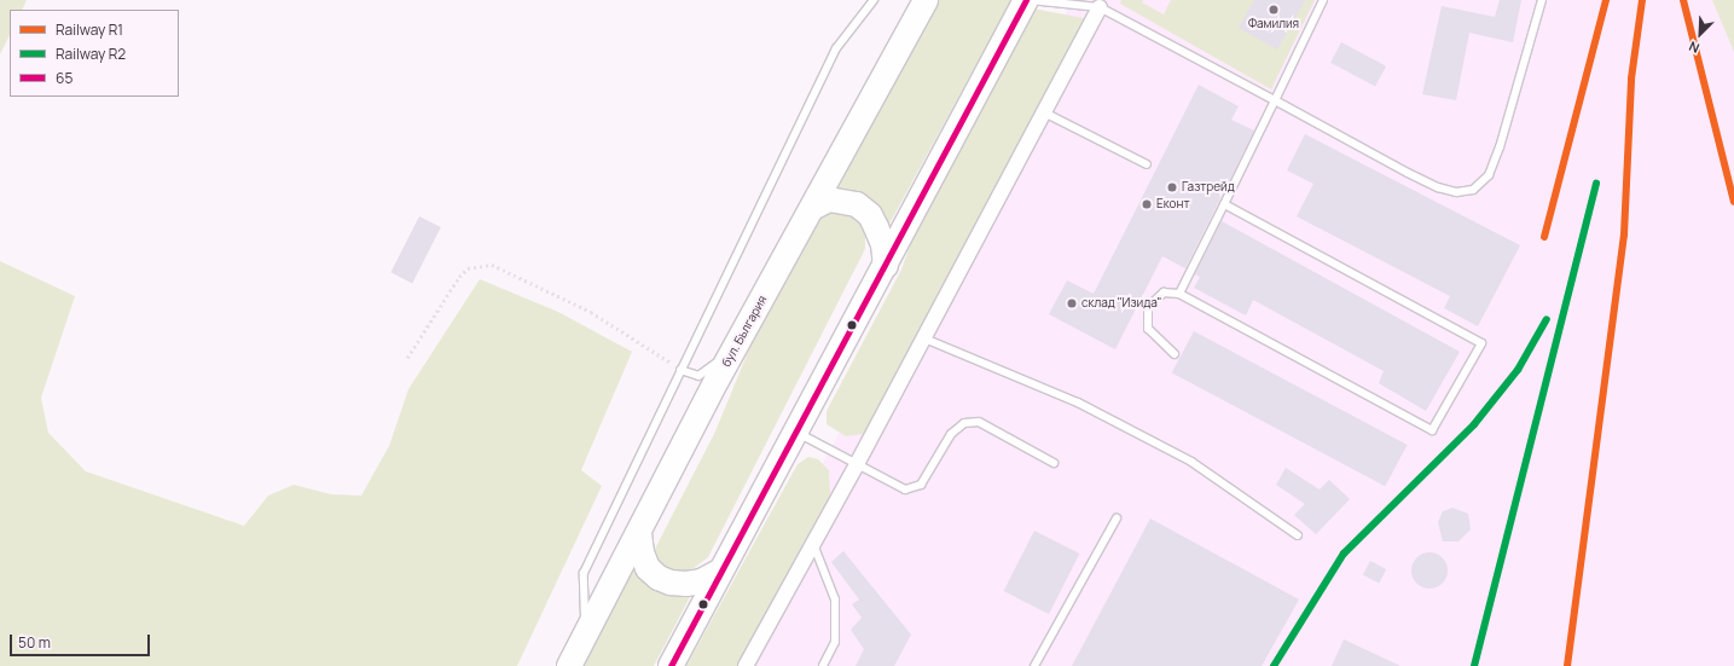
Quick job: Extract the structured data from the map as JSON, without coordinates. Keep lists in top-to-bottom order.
{
  "streets": {
    "highway": ["бул. България"]
  },
  "places": [
    "Фамилия",
    "Газтрейд",
    "Еконт",
    "склад \"Изида\""
  ],
  "lines": ["rail line R1", "transit line 65", "rail line R2"],
  "legend": ["Railway R1", "Railway R2", "65"],
  "scale_bar": "50 m",
  "north": "bottom left"
}
